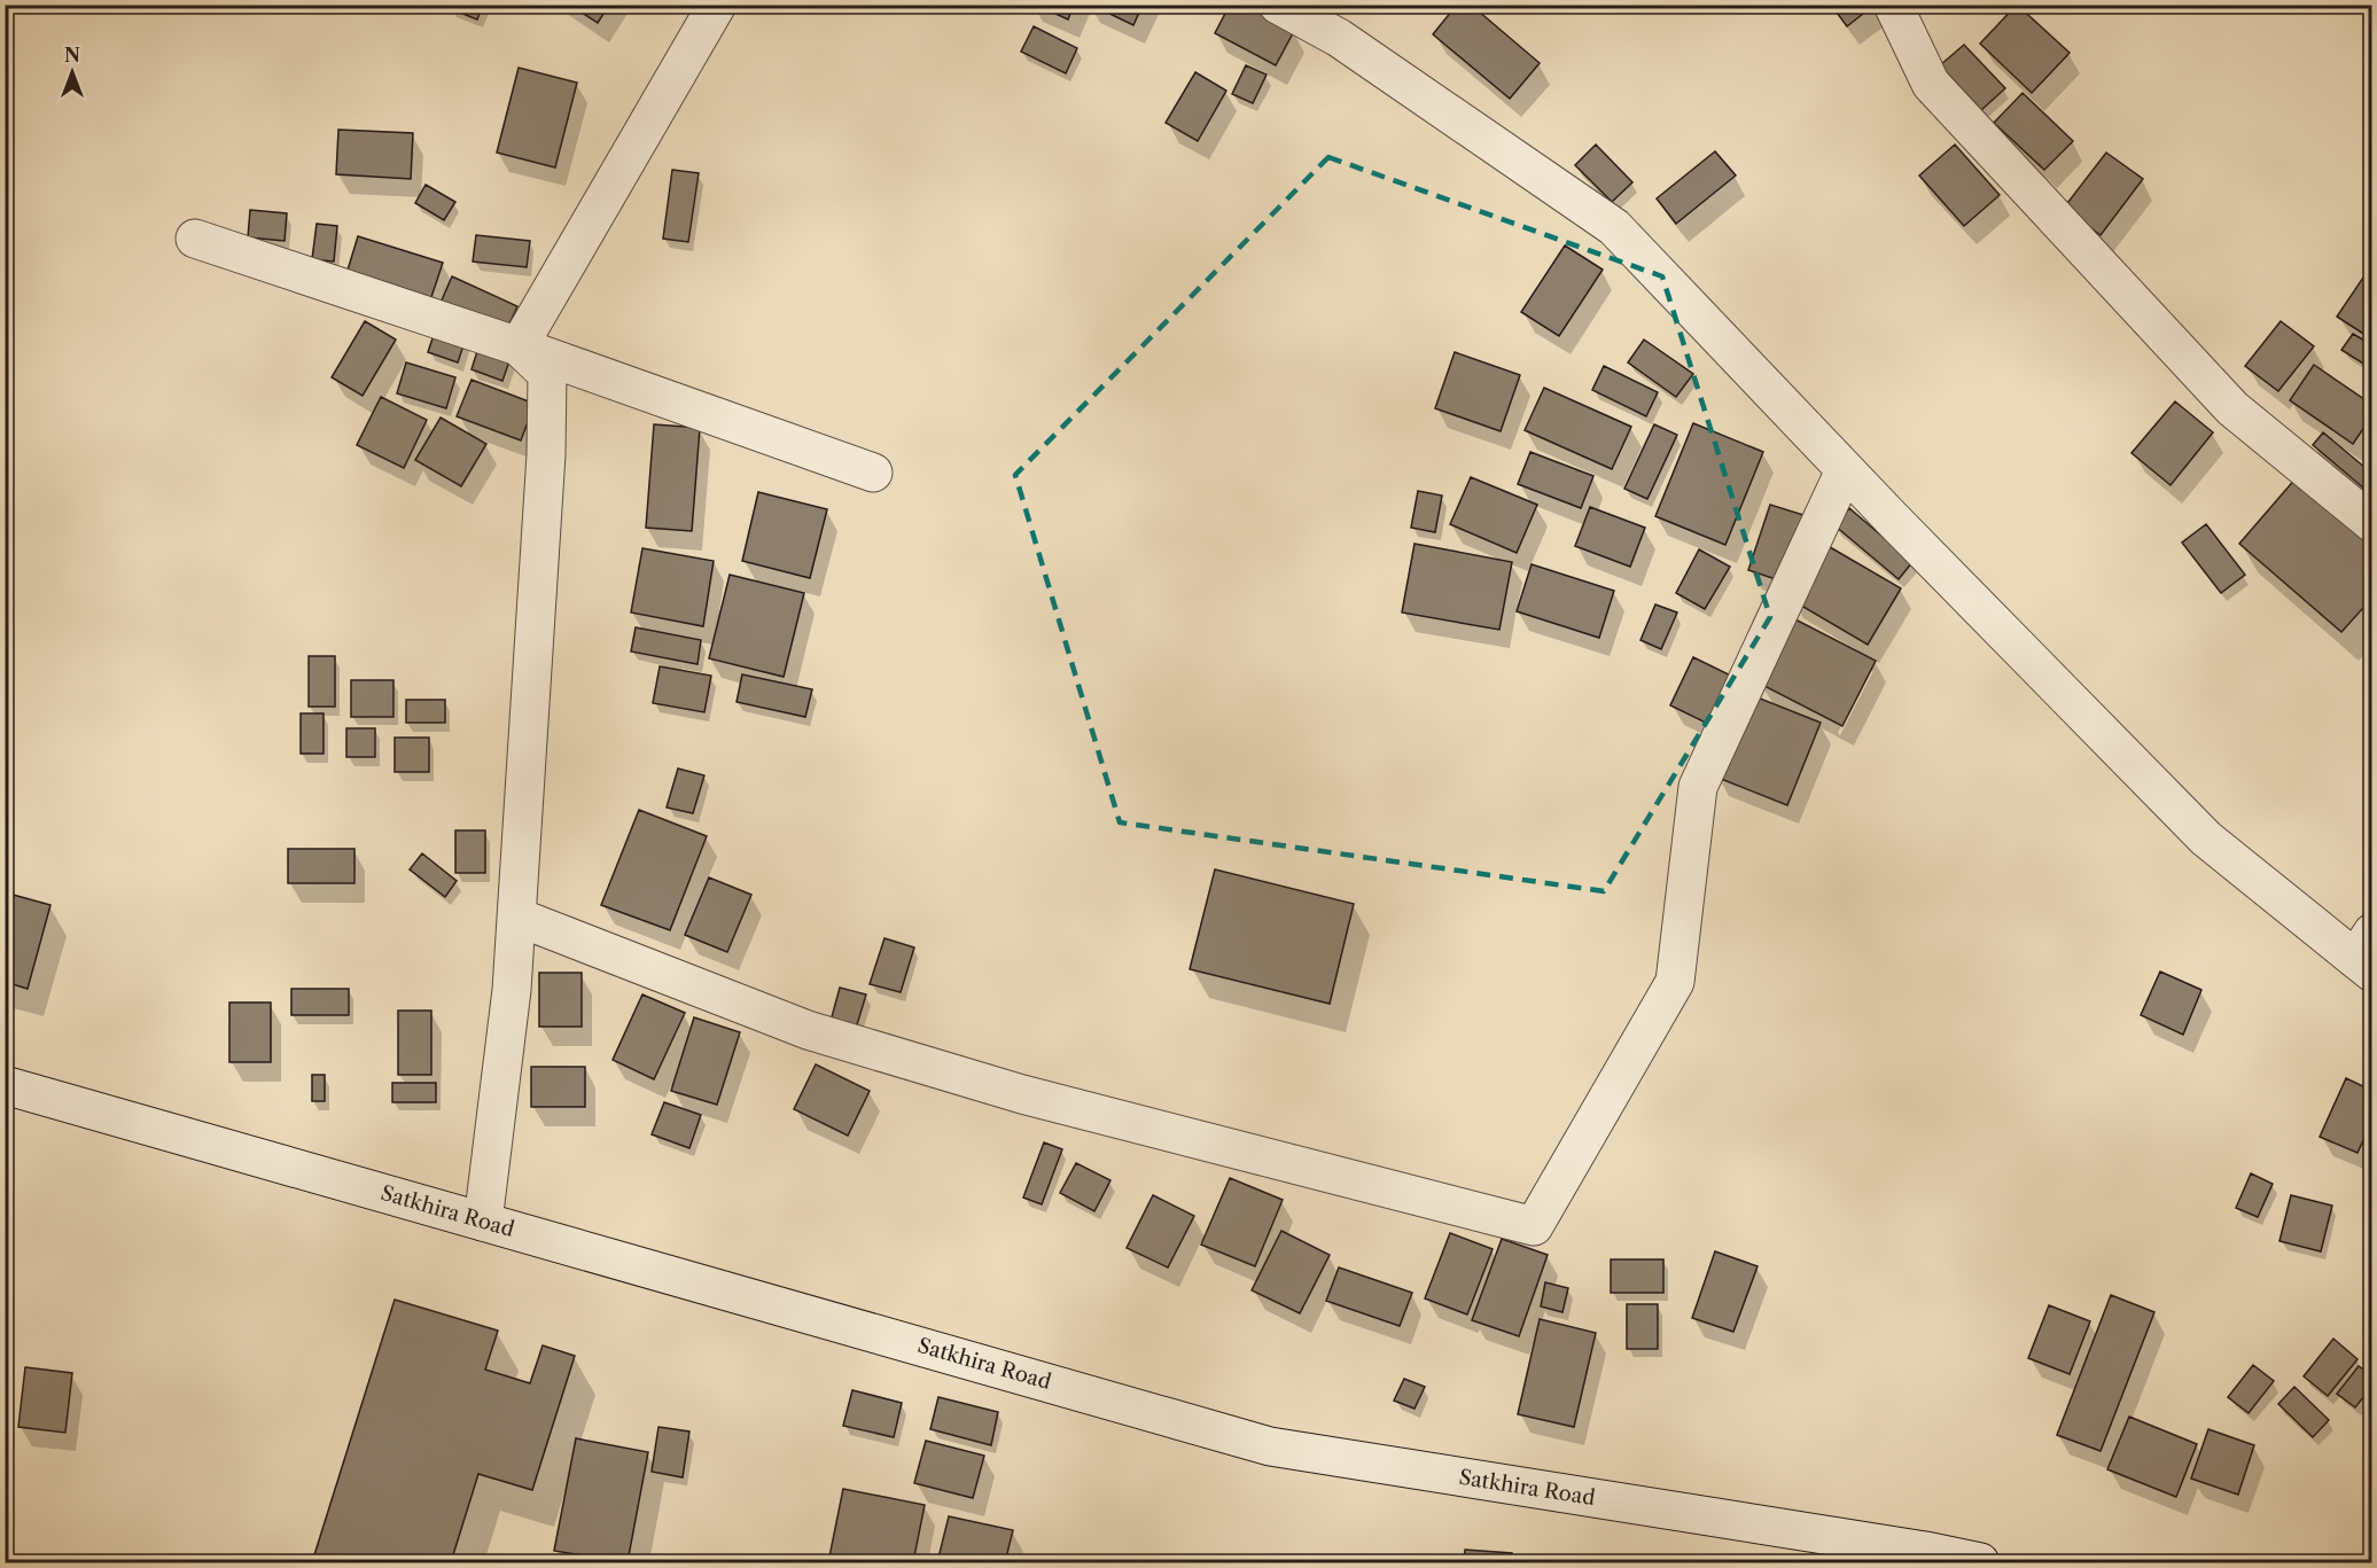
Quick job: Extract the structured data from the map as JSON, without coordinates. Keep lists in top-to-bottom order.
{
  "streets": {
    "street": ["Satkhira Road"]
  },
  "north": "top"
}
